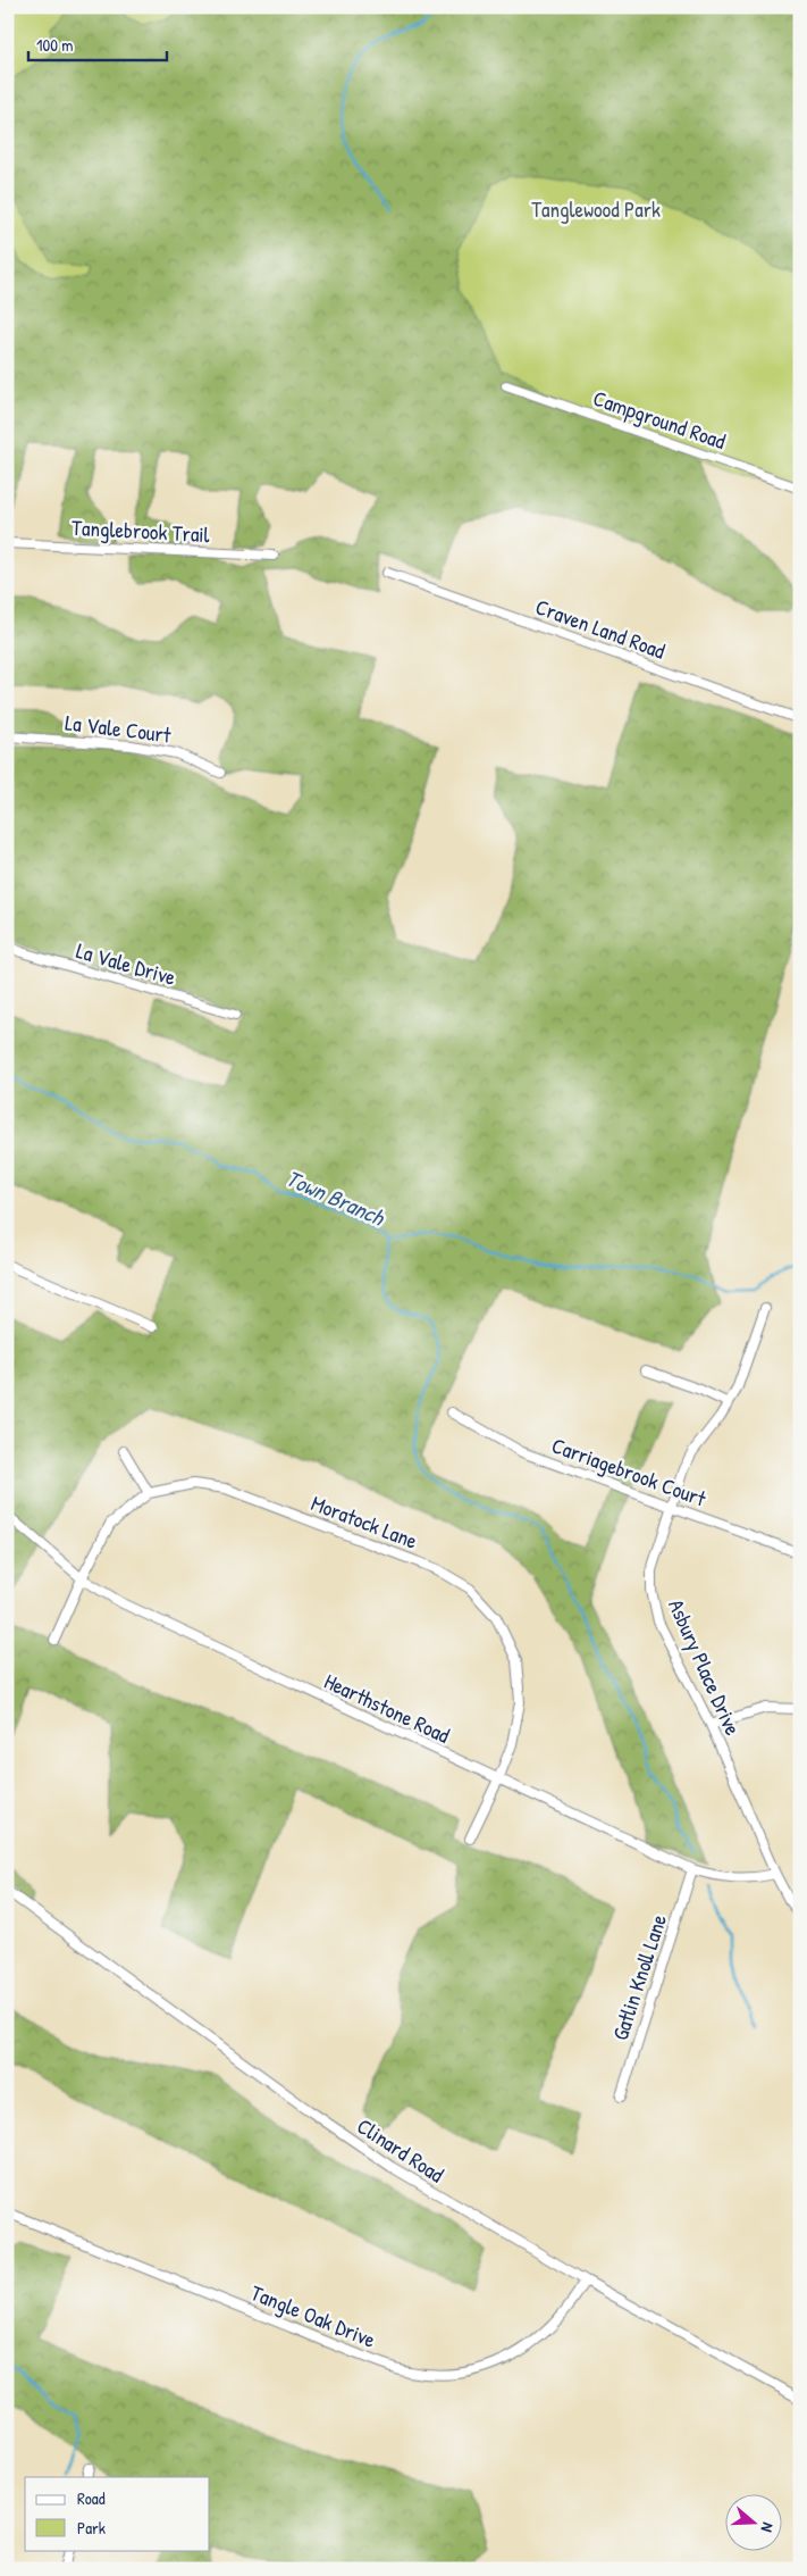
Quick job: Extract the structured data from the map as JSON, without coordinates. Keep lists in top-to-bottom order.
{
  "streets": {
    "street": [
      "Campground Road",
      "Tanglebrook Trail",
      "Craven Land Road",
      "La Vale Court",
      "La Vale Drive",
      "Carriagebrook Court",
      "Moratock Lane",
      "Asbury Place Drive",
      "Hearthstone Road",
      "Gatlin Knoll Lane",
      "Clinard Road",
      "Tangle Oak Drive"
    ]
  },
  "crossings": [
    ["Carriagebrook Court", "Asbury Place Drive"],
    ["Moratock Lane", "Hearthstone Road"],
    ["Asbury Place Drive", "Hearthstone Road"],
    ["Hearthstone Road", "Gatlin Knoll Lane"],
    ["Clinard Road", "Tangle Oak Drive"]
  ],
  "water": ["Town Branch"],
  "parks": ["Tanglewood Park"],
  "legend": ["Road", "Park"],
  "scale_bar": "100 m",
  "north": "right"
}
